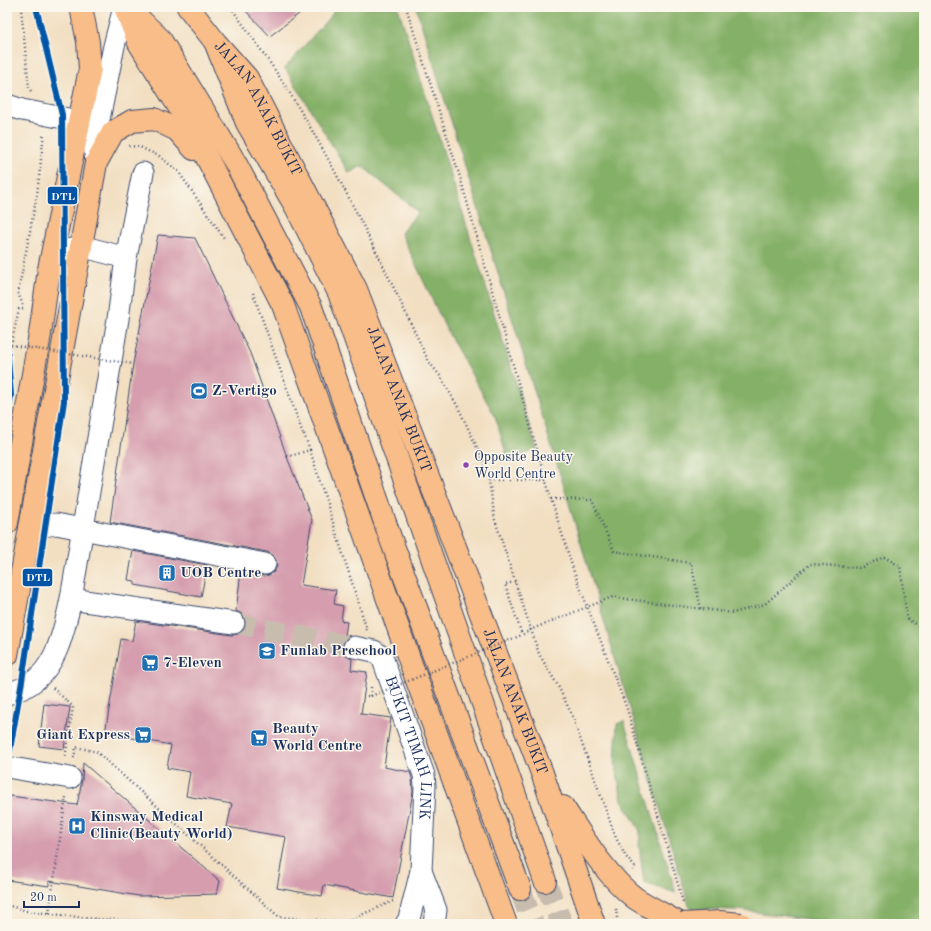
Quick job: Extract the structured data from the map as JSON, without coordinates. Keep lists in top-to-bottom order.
{
  "streets": {
    "main road": ["JALAN ANAK BUKIT"],
    "street": ["BUKIT TIMAH LINK"]
  },
  "places": {
    "sports": ["Z-Vertigo"],
    "other": ["Opposite Beauty World Centre"],
    "building": ["UOB Centre"],
    "school or university": ["Funlab Preschool"],
    "supermarket": ["7-Eleven", "Giant Express", "Beauty World Centre"],
    "hospital": ["Kinsway Medical Clinic(Beauty World)"]
  },
  "lines": ["transit line DTL"],
  "scale_bar": "20 m"
}
